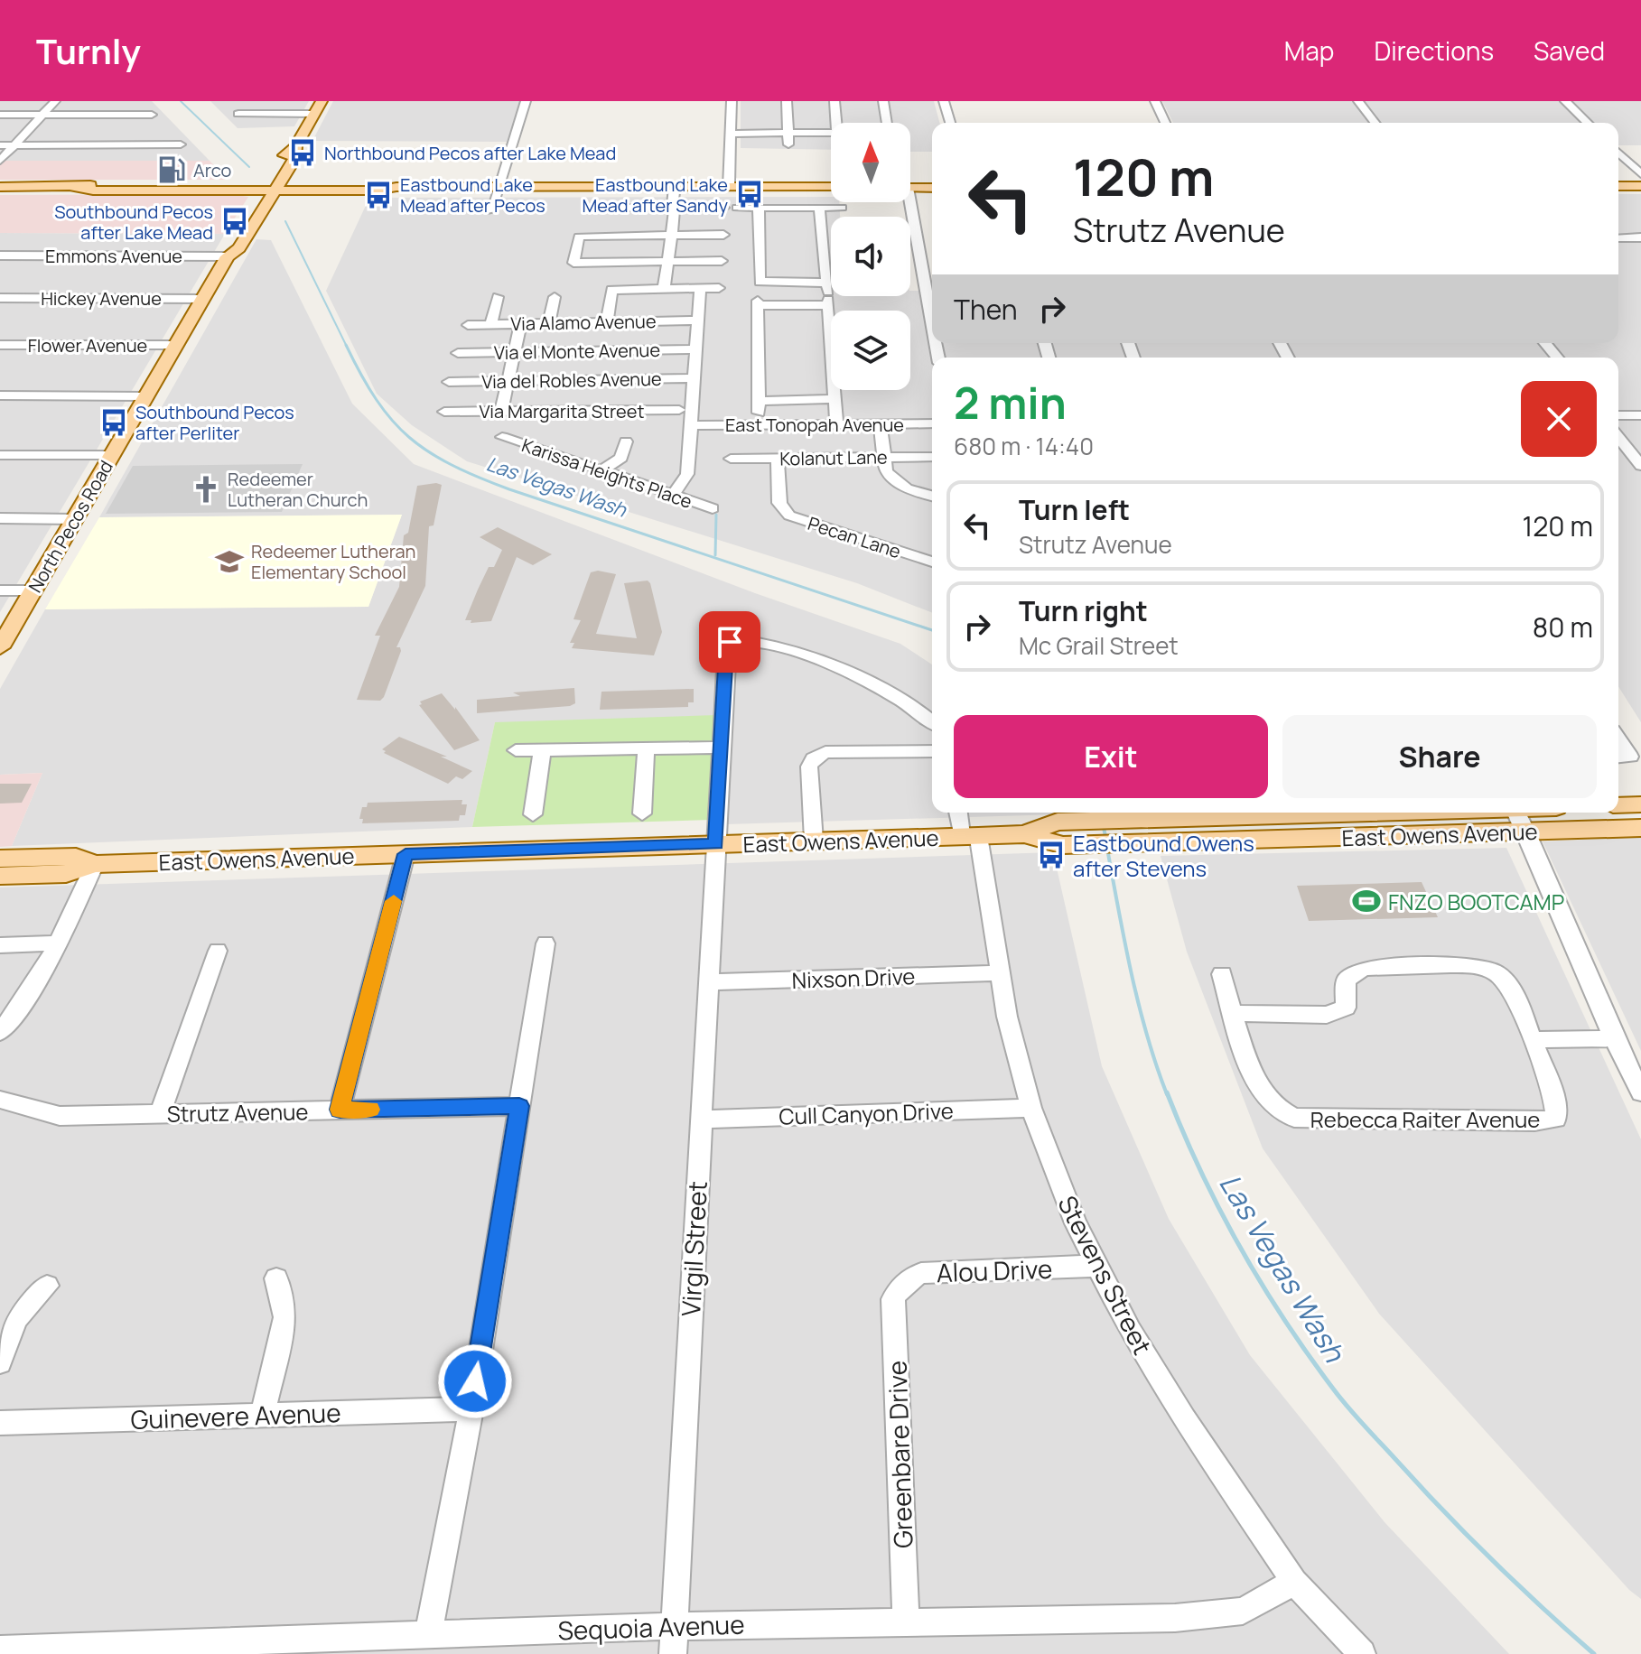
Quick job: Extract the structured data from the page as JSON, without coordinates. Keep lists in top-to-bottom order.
{
  "streets": {
    "main road": ["North Pecos Road", "East Owens Avenue"],
    "street": [
      "Emmons Avenue",
      "Hickey Avenue",
      "Via Alamo Avenue",
      "Flower Avenue",
      "Via el Monte Avenue",
      "Via del Robles Avenue",
      "Via Margarita Street",
      "East Tonopah Avenue",
      "Kolanut Lane",
      "Karissa Heights Place",
      "Pecan Lane",
      "Nixson Drive",
      "Strutz Avenue",
      "Cull Canyon Drive",
      "Rebecca Raiter Avenue",
      "Virgil Street",
      "Alou Drive",
      "Stevens Street",
      "Guinevere Avenue",
      "Greenbare Drive",
      "Sequoia Avenue"
    ]
  },
  "crossings": [
    ["Emmons Avenue", "North Pecos Road"],
    ["Hickey Avenue", "North Pecos Road"],
    ["Flower Avenue", "North Pecos Road"],
    ["Via del Robles Avenue", "Via Margarita Street"],
    ["Kolanut Lane", "Pecan Lane"],
    ["East Owens Avenue", "Virgil Street"],
    ["East Owens Avenue", "Stevens Street"],
    ["Nixson Drive", "Virgil Street"],
    ["Nixson Drive", "Stevens Street"],
    ["Cull Canyon Drive", "Virgil Street"],
    ["Cull Canyon Drive", "Stevens Street"],
    ["Virgil Street", "Sequoia Avenue"],
    ["Alou Drive", "Stevens Street"],
    ["Alou Drive", "Greenbare Drive"],
    ["Stevens Street", "Sequoia Avenue"],
    ["Greenbare Drive", "Sequoia Avenue"]
  ],
  "water": ["Las Vegas Wash"],
  "places": {
    "bus stop": [
      "Northbound Pecos after Lake Mead",
      "Eastbound Lake Mead after Sandy",
      "Eastbound Lake Mead after Pecos",
      "Southbound Pecos after Lake Mead",
      "Southbound Pecos after Perliter",
      "Eastbound Owens after Stevens"
    ],
    "fuel station": ["Arco"],
    "church": ["Redeemer Lutheran Church"],
    "school or university": ["Redeemer Lutheran Elementary School"],
    "sports": ["FNZO BOOTCAMP"]
  },
  "north": "top",
  "page": {
    "header": "Turnly",
    "nav": ["Map", "Directions", "Saved"],
    "turn": ["120 m", "Strutz Avenue"],
    "then": "Then",
    "heading": ["2 min", "680 m · 14:40"],
    "list": [
      {
        "name": "Turn left",
        "note": "Strutz Avenue",
        "value": "120 m"
      },
      {
        "name": "Turn right",
        "note": "Mc Grail Street",
        "value": "80 m"
      }
    ],
    "buttons": ["Exit", "Share"]
  }
}
